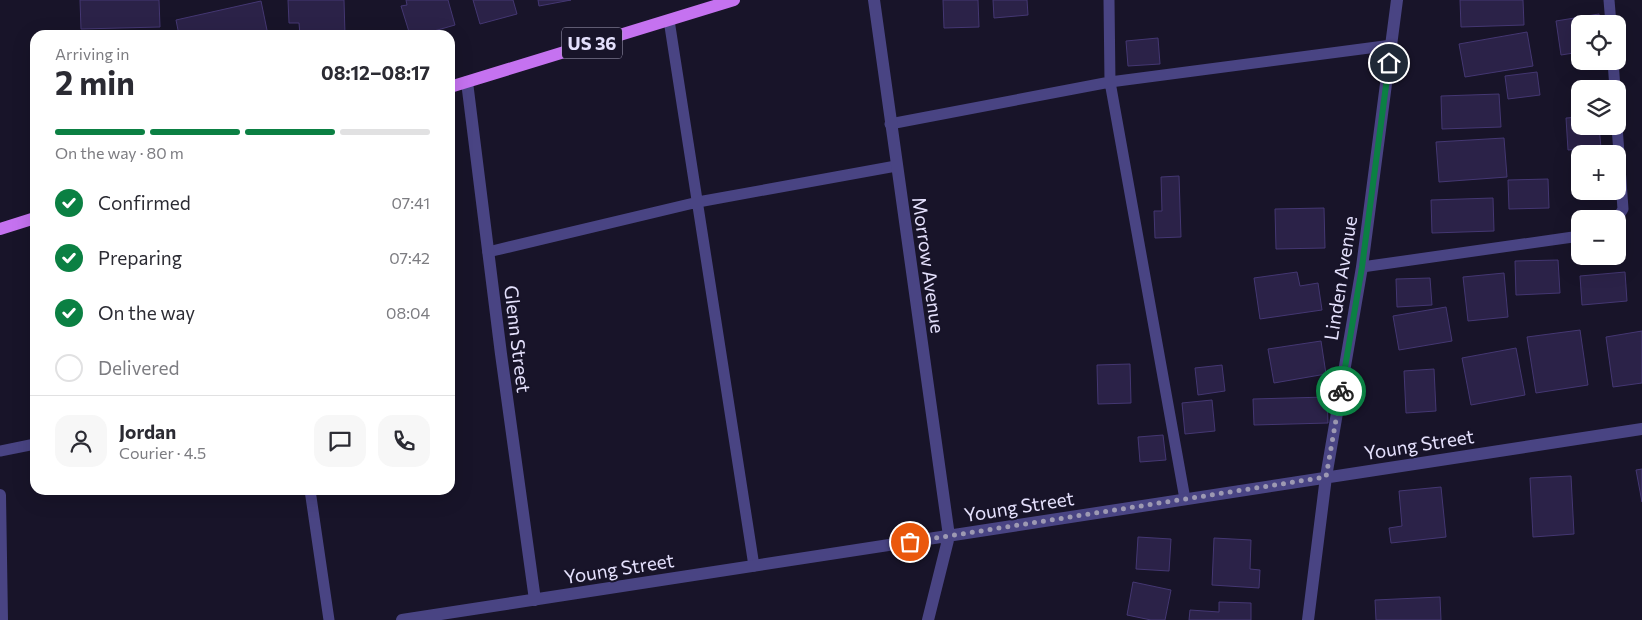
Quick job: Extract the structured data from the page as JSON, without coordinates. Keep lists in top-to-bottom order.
{
  "streets": {
    "main road": ["US 36"],
    "street": [
      "Morrow Avenue",
      "Linden Avenue",
      "Glenn Street",
      "Young Street"
    ]
  },
  "crossings": [
    ["US 36", "Glenn Street"],
    ["Morrow Avenue", "Young Street"],
    ["Linden Avenue", "Young Street"],
    ["Glenn Street", "Young Street"]
  ],
  "page": {
    "map_buttons": ["+", "−"],
    "heading": ["2 min", "Arriving in", "08:12–08:17"],
    "panel": ["Jordan", "Courier · 4.5"],
    "bar": "On the way · 80 m",
    "list": [
      ["Confirmed", "07:41"],
      ["Preparing", "07:42"],
      ["On the way", "08:04"],
      "Delivered"
    ]
  }
}
